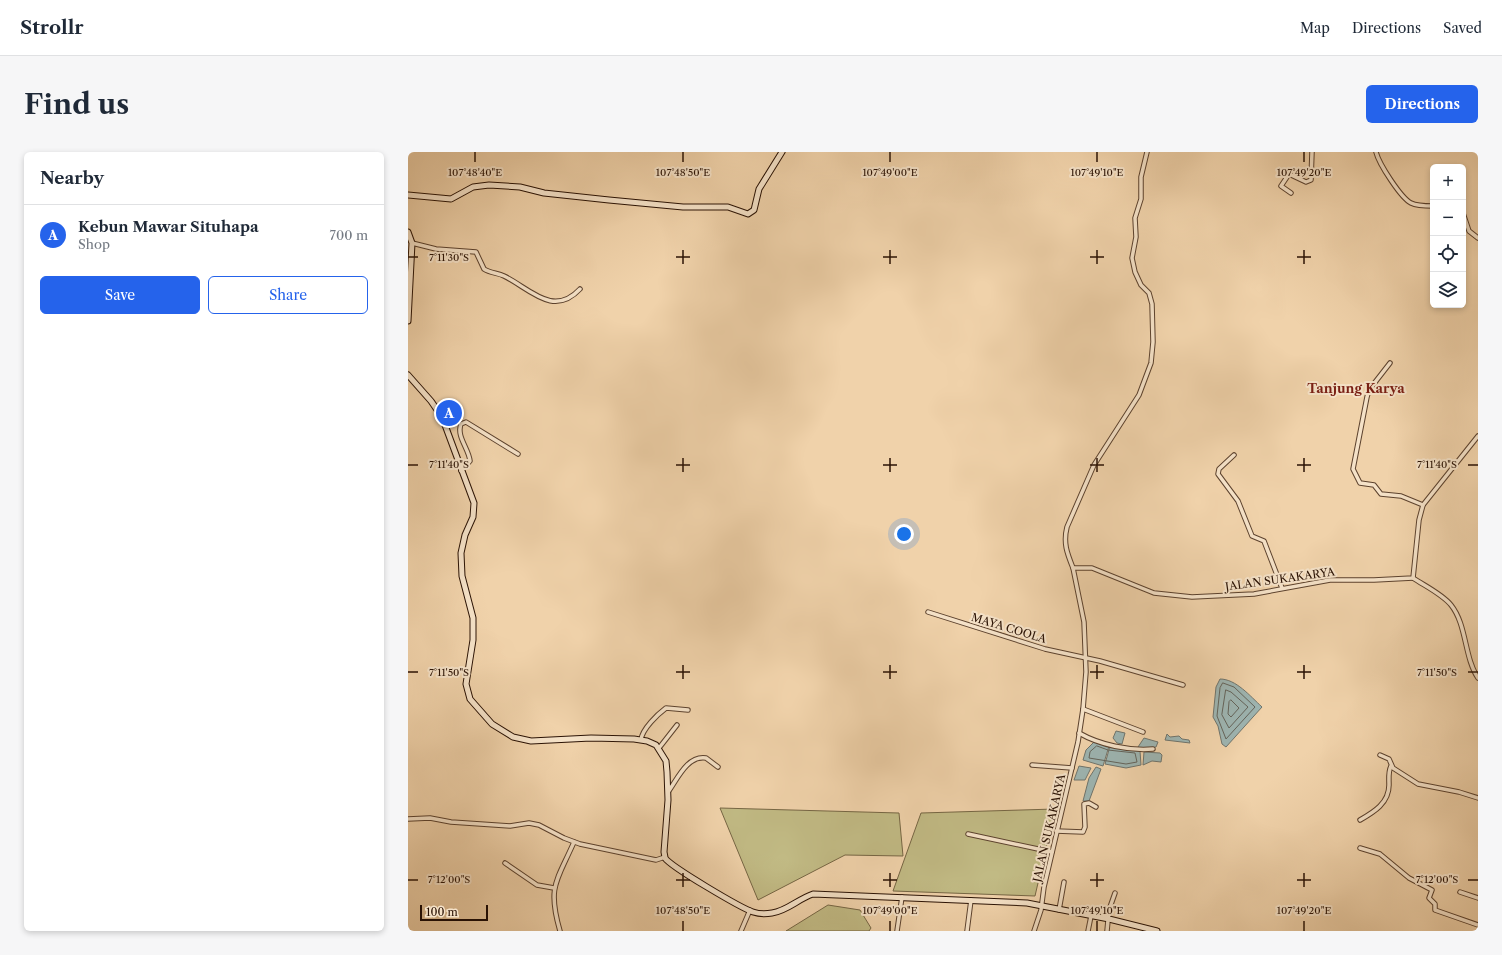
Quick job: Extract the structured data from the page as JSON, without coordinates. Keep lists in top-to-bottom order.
{
  "streets": {
    "street": ["JALAN SUKAKARYA", "MAYA COOLA"]
  },
  "crossings": [
    ["JALAN SUKAKARYA", "MAYA COOLA"]
  ],
  "districts": ["Tanjung Karya"],
  "scale_bar": "100 m",
  "page": {
    "header": "Strollr",
    "nav": ["Map", "Directions", "Saved"],
    "buttons": [
      "Directions",
      ["Save", "Share"]
    ],
    "title": "Find us",
    "heading": "Nearby",
    "map_buttons": ["+", "−"],
    "list": [
      {
        "mark": "A",
        "name": "Kebun Mawar Situhapa",
        "note": "Shop",
        "value": "700 m"
      }
    ],
    "pins": "A",
    "scale": "100 m"
  },
  "coordinates": [
    "107°48'40\"E",
    "107°48'50\"E",
    "107°49'00\"E",
    "107°49'10\"E",
    "107°49'20\"E",
    "7°11'30\"S",
    "7°11'40\"S",
    "7°11'50\"S",
    "7°12'00\"S"
  ]
}
